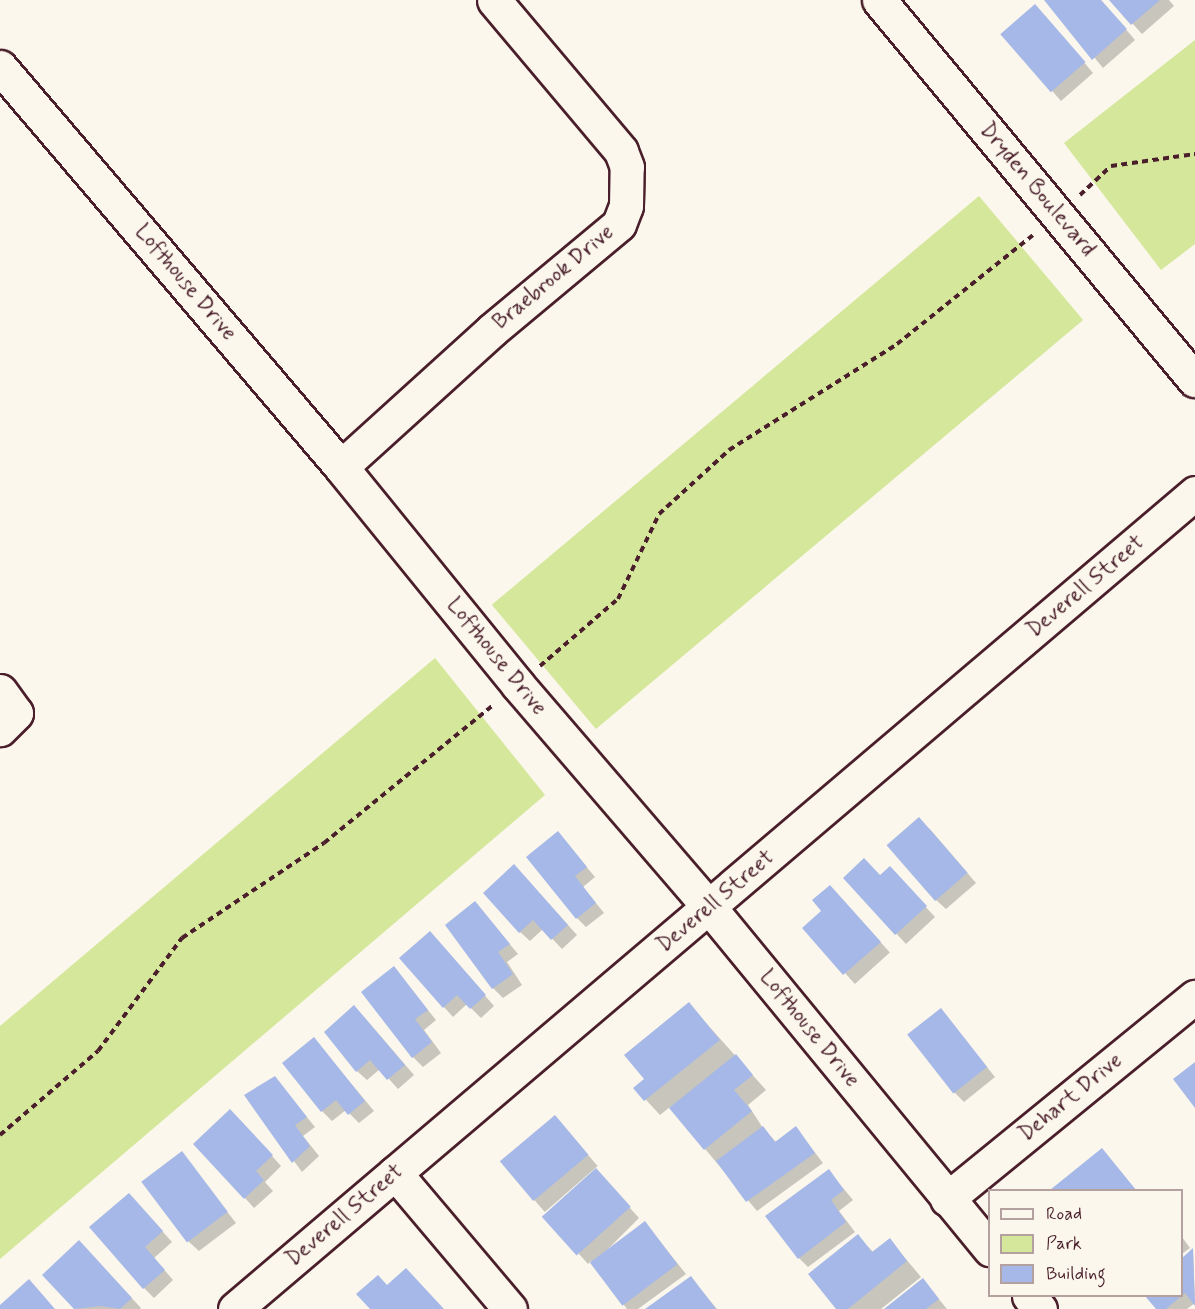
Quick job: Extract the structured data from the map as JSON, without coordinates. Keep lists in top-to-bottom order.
{
  "streets": {
    "street": [
      "Dryden Boulevard",
      "Braebrook Drive",
      "Lofthouse Drive",
      "Deverell Street",
      "Dehart Drive"
    ]
  },
  "crossings": [
    ["Braebrook Drive", "Lofthouse Drive"],
    ["Lofthouse Drive", "Deverell Street"],
    ["Lofthouse Drive", "Dehart Drive"]
  ],
  "legend": ["Road", "Park", "Building"]
}
